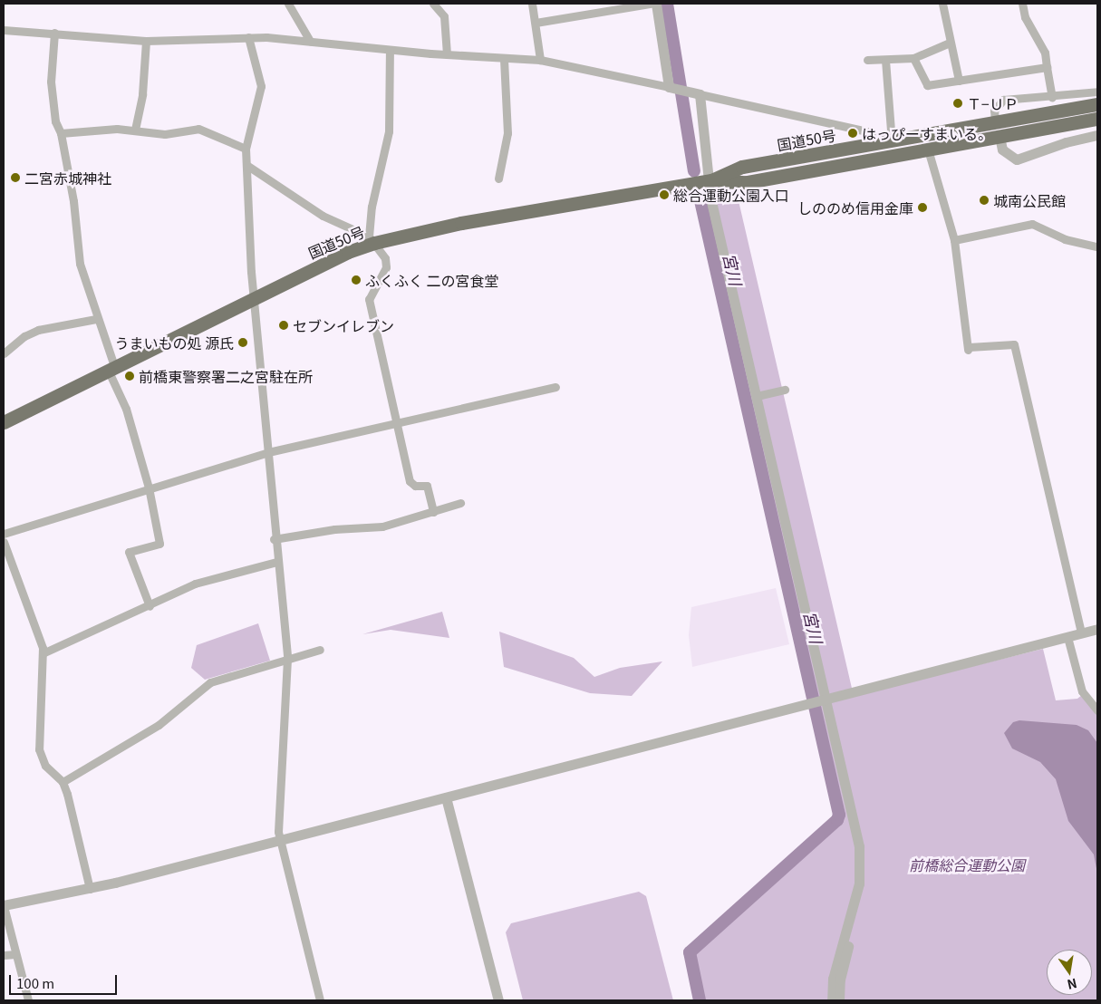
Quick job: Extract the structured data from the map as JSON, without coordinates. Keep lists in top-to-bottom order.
{
  "streets": {
    "highway": ["国道50号"]
  },
  "water": ["宮川"],
  "parks": ["前橋総合運動公園"],
  "places": [
    "Ｔ−ＵＰ",
    "はっぴーすまいる。",
    "二宮赤城神社",
    "総合運動公園入口",
    "城南公民館",
    "しののめ信用金庫",
    "ふくふく 二の宮食堂",
    "セブンイレブン",
    "うまいもの処 源氏",
    "前橋東警察署二之宮駐在所"
  ],
  "scale_bar": "100 m",
  "north": "bottom"
}
